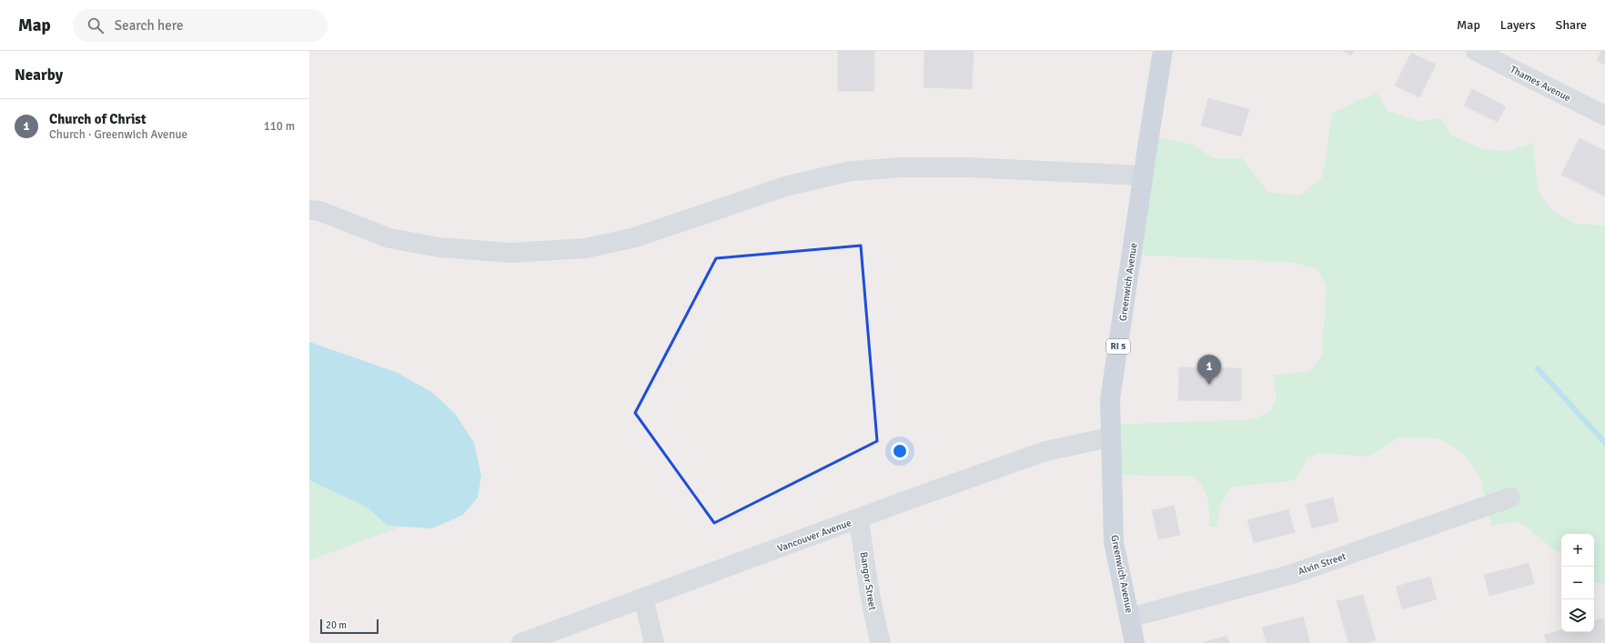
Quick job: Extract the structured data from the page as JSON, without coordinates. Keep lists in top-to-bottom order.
{
  "streets": {
    "main road": ["Greenwich Avenue", "RI 5"],
    "street": [
      "Thames Avenue",
      "Vancouver Avenue",
      "Alvin Street",
      "Bangor Street"
    ]
  },
  "crossings": [
    ["Greenwich Avenue", "Vancouver Avenue"],
    ["Greenwich Avenue", "Alvin Street"],
    ["Vancouver Avenue", "Bangor Street"]
  ],
  "scale_bar": "20 m",
  "page": {
    "header": "Map",
    "search": "Search here",
    "nav": ["Map", "Layers", "Share"],
    "heading": "Nearby",
    "list": [
      {
        "mark": "1",
        "name": "Church of Christ",
        "note": "Church · Greenwich Avenue",
        "value": "110 m"
      }
    ],
    "pins": "1",
    "map_buttons": ["+", "−"],
    "scale": "20 m"
  }
}
